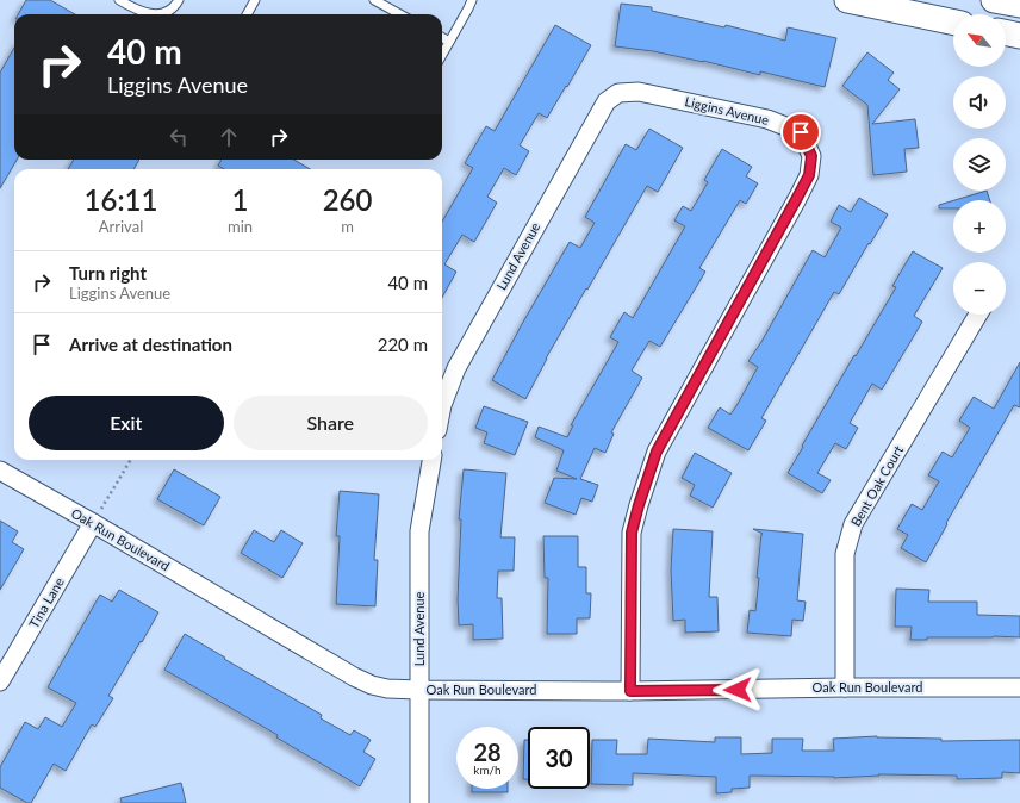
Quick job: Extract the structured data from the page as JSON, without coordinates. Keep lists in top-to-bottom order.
{
  "streets": {
    "street": [
      "Liggins Avenue",
      "Lund Avenue",
      "Bent Oak Court",
      "Oak Run Boulevard",
      "Tina Lane"
    ]
  },
  "crossings": [
    ["Liggins Avenue", "Lund Avenue"],
    ["Liggins Avenue", "Oak Run Boulevard"],
    ["Lund Avenue", "Oak Run Boulevard"],
    ["Bent Oak Court", "Oak Run Boulevard"],
    ["Oak Run Boulevard", "Tina Lane"]
  ],
  "north": "top left",
  "page": {
    "map_buttons": ["+", "−"],
    "turn": ["40 m", "Liggins Avenue"],
    "eta": [
      "16:11",
      "Arrival",
      "1",
      "min",
      "260",
      "m"
    ],
    "list": [
      {
        "name": "Turn right",
        "note": "Liggins Avenue",
        "value": "40 m"
      },
      {
        "name": "Arrive at destination",
        "value": "220 m"
      }
    ],
    "buttons": ["Exit", "Share"],
    "speed": "28 km/h",
    "limit": "30"
  }
}
